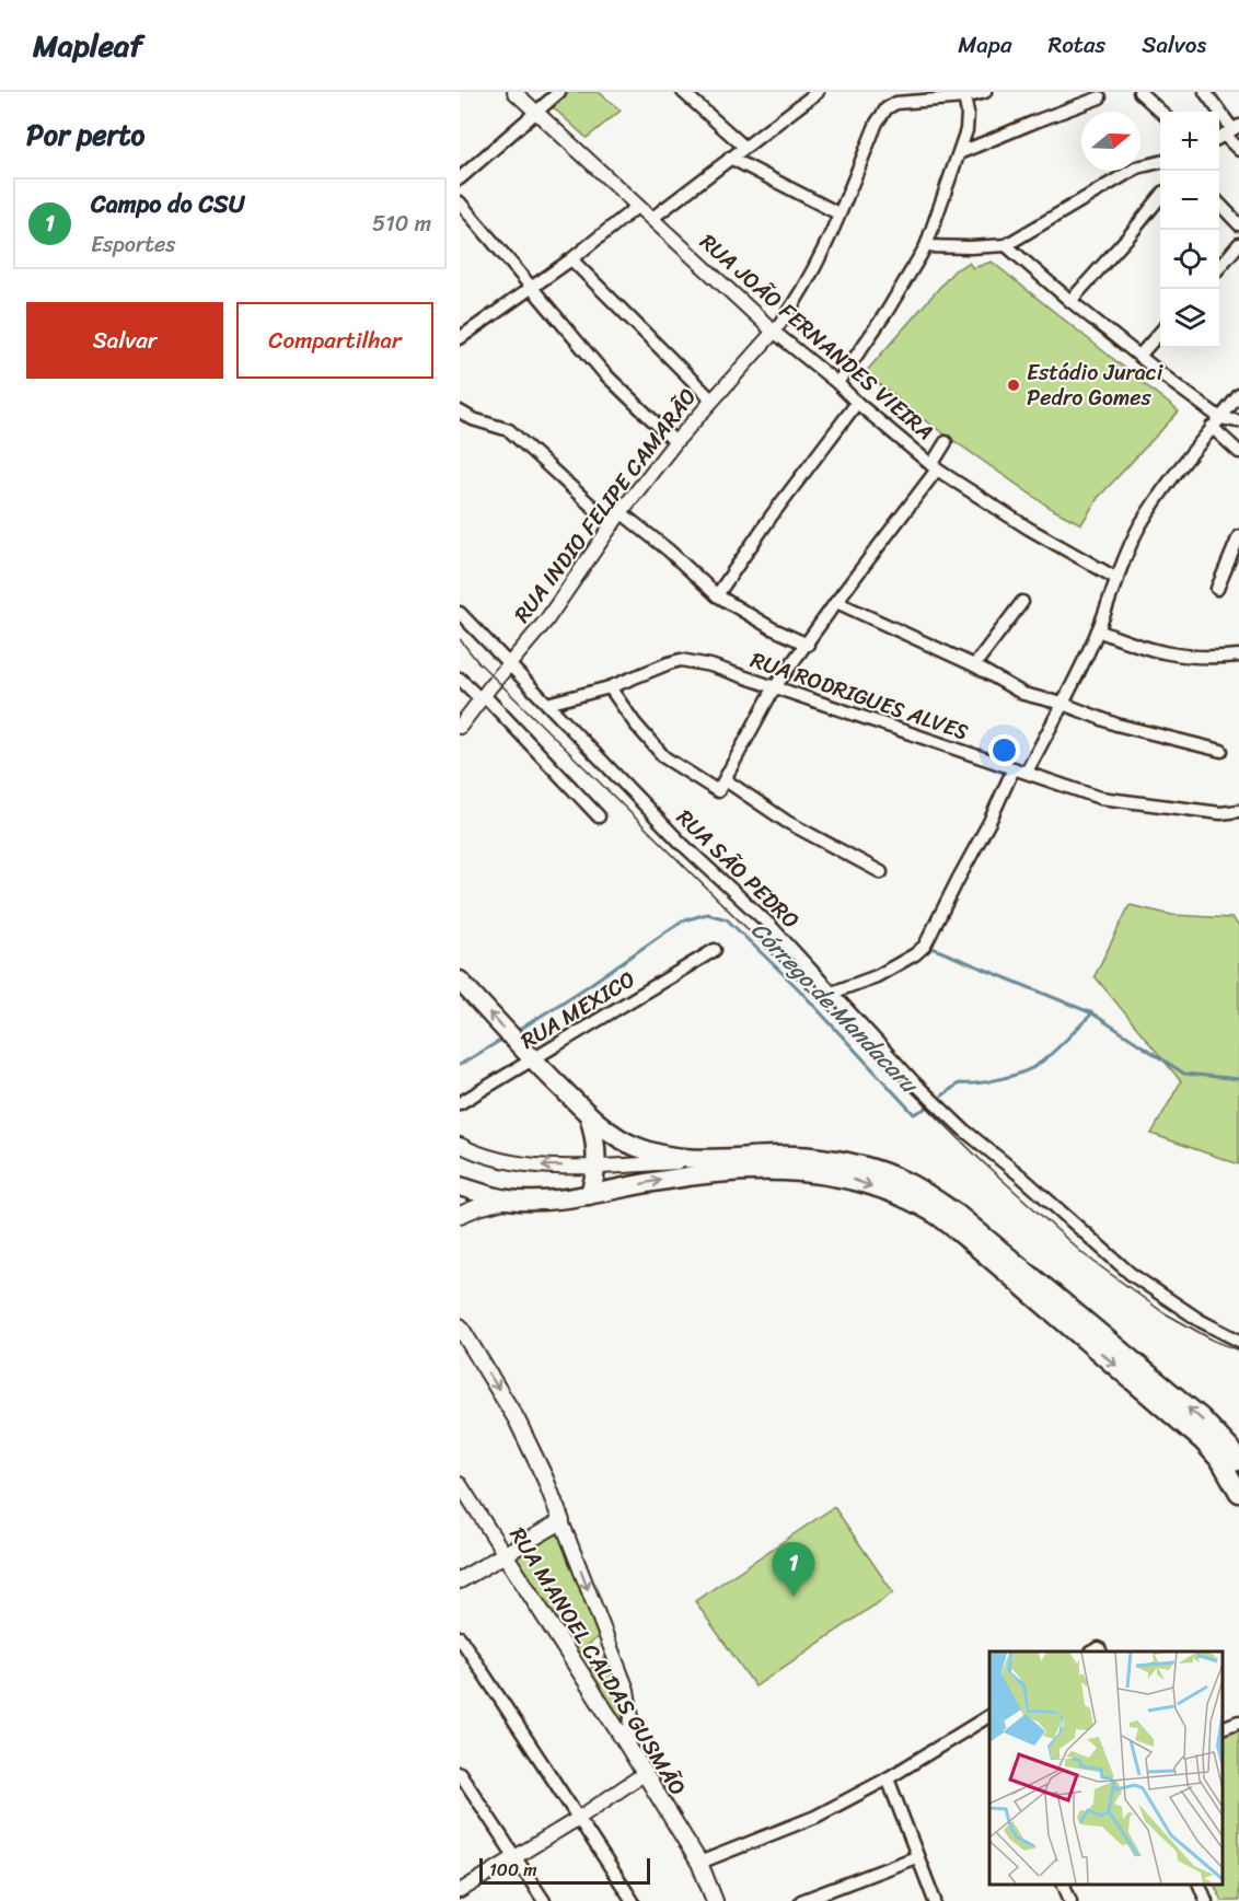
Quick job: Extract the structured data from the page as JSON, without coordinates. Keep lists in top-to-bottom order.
{
  "streets": {
    "main road": ["RUA MANOEL CALDAS GUSMÃO"],
    "street": [
      "RUA JOÃO FERNANDES VIEIRA",
      "RUA INDIO FELIPE CAMARÃO",
      "RUA RODRIGUES ALVES",
      "RUA SÃO PEDRO",
      "RUA MEXICO"
    ]
  },
  "crossings": [
    ["RUA JOÃO FERNANDES VIEIRA", "RUA INDIO FELIPE CAMARÃO"],
    ["RUA INDIO FELIPE CAMARÃO", "RUA SÃO PEDRO"],
    ["RUA RODRIGUES ALVES", "RUA SÃO PEDRO"]
  ],
  "water": ["Córrego de Mandacaru"],
  "places": ["Estádio Juraci Pedro Gomes"],
  "scale_bar": "100 m",
  "north": "right",
  "page": {
    "header": "Mapleaf",
    "nav": ["Mapa", "Rotas", "Salvos"],
    "heading": "Por perto",
    "map_buttons": ["+", "−"],
    "list": [
      {
        "mark": "1",
        "name": "Campo do CSU",
        "note": "Esportes",
        "value": "510 m"
      }
    ],
    "buttons": ["Salvar", "Compartilhar"],
    "pins": "1",
    "scale": "100 m"
  }
}
